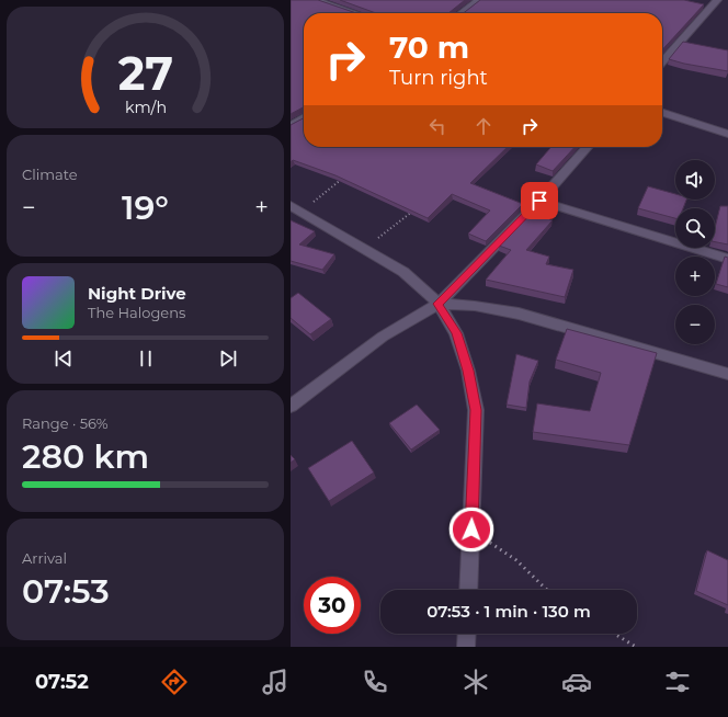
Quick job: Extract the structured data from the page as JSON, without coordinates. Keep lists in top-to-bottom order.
{
  "page": {
    "turn": ["70 m", "Turn right"],
    "tile": [
      "Climate",
      ["Range · 56%", "280 km"],
      ["Arrival", "07:53"]
    ],
    "map_buttons": ["+", "−"],
    "heat": ["−", "19°", "+"],
    "song": ["Night Drive", "The Halogens"],
    "limit": "30",
    "trip": "07:53 · 1 min · 130 m",
    "tabs": "07:52",
    "gauge": ["27", "km/h"]
  }
}
